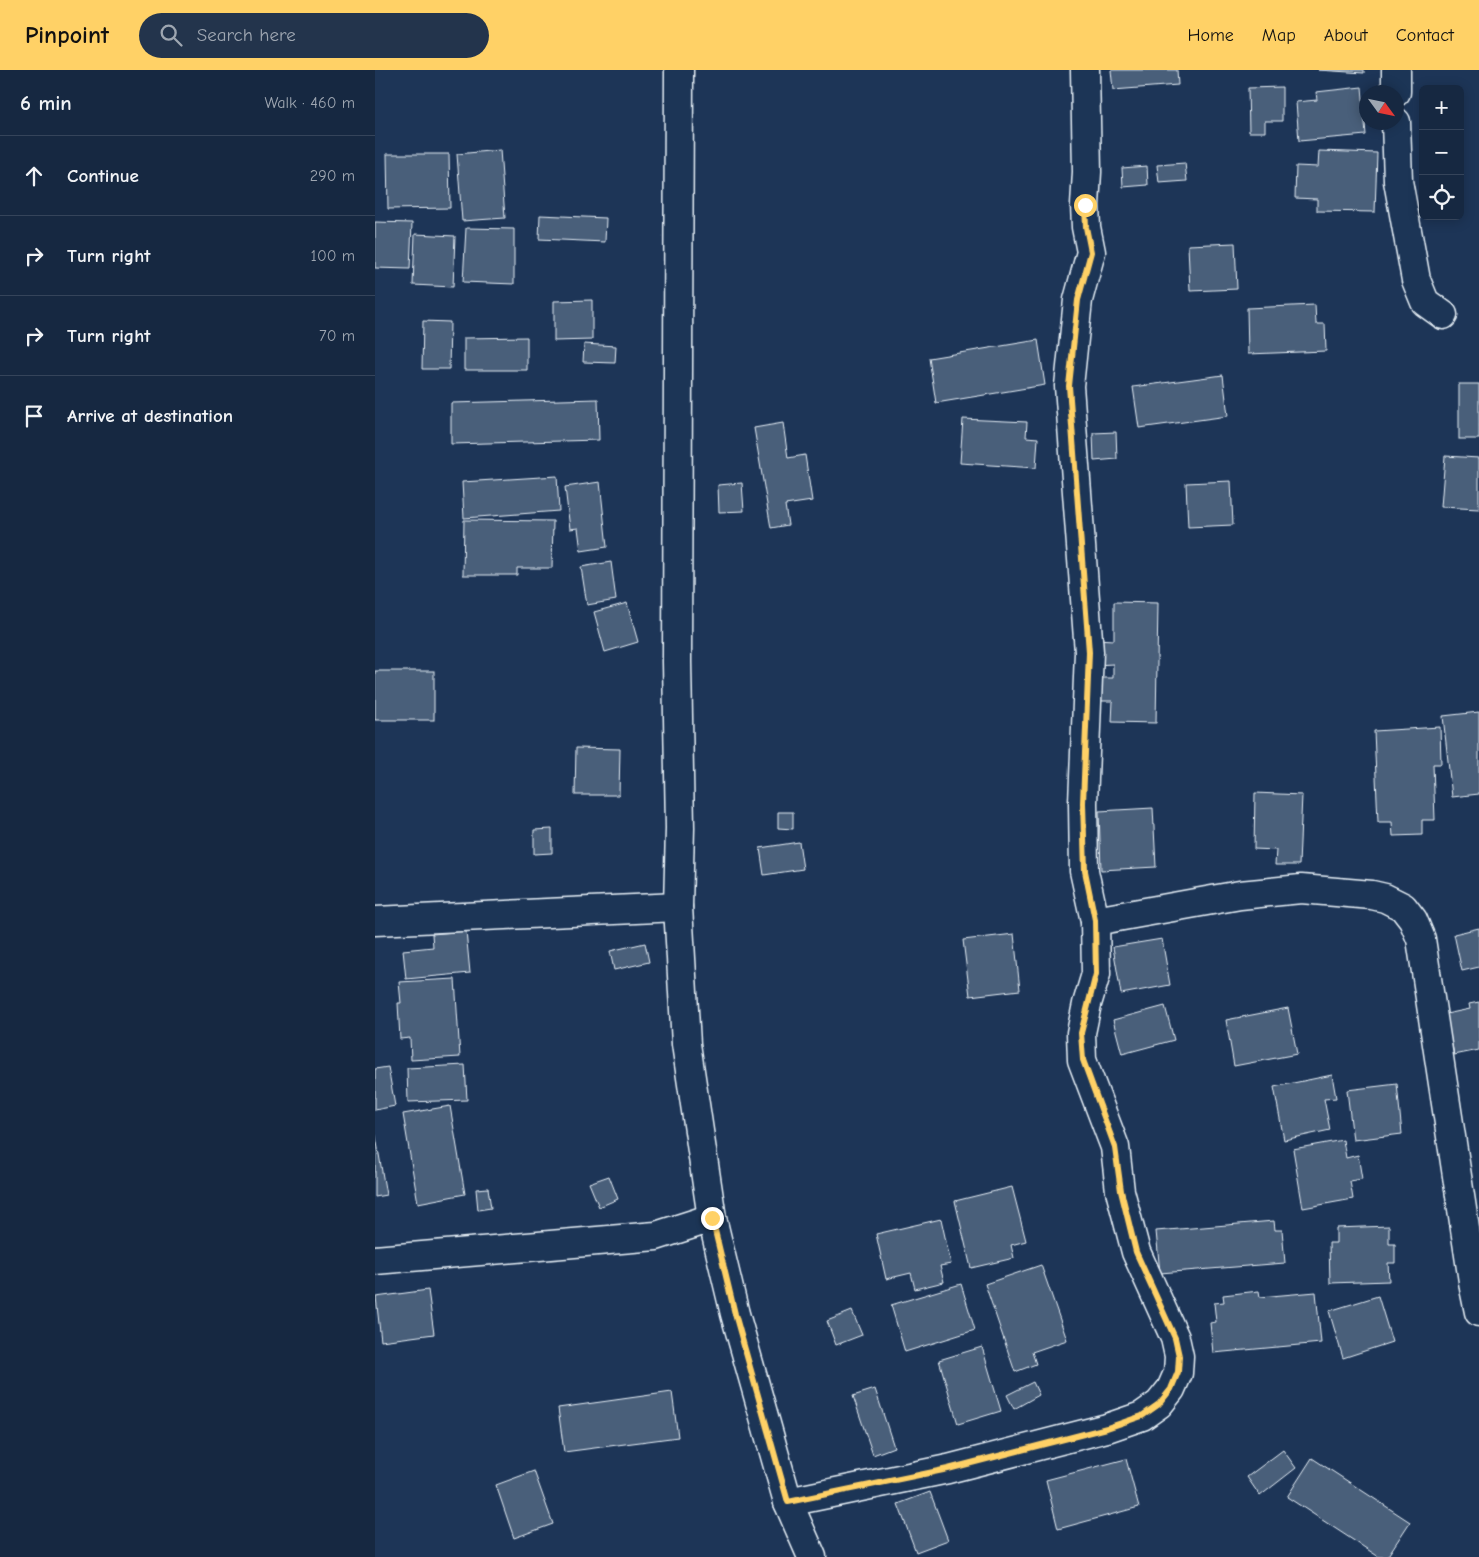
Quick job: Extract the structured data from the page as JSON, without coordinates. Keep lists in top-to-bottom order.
{
  "north": "bottom right",
  "page": {
    "header": "Pinpoint",
    "search": "Search here",
    "nav": [
      "Home",
      "Map",
      "About",
      "Contact"
    ],
    "heading": ["6 min", "Walk · 460 m"],
    "map_buttons": ["+", "−"],
    "list": [
      ["Continue", "290 m"],
      ["Turn right", "100 m"],
      ["Turn right", "70 m"],
      "Arrive at destination"
    ]
  }
}
